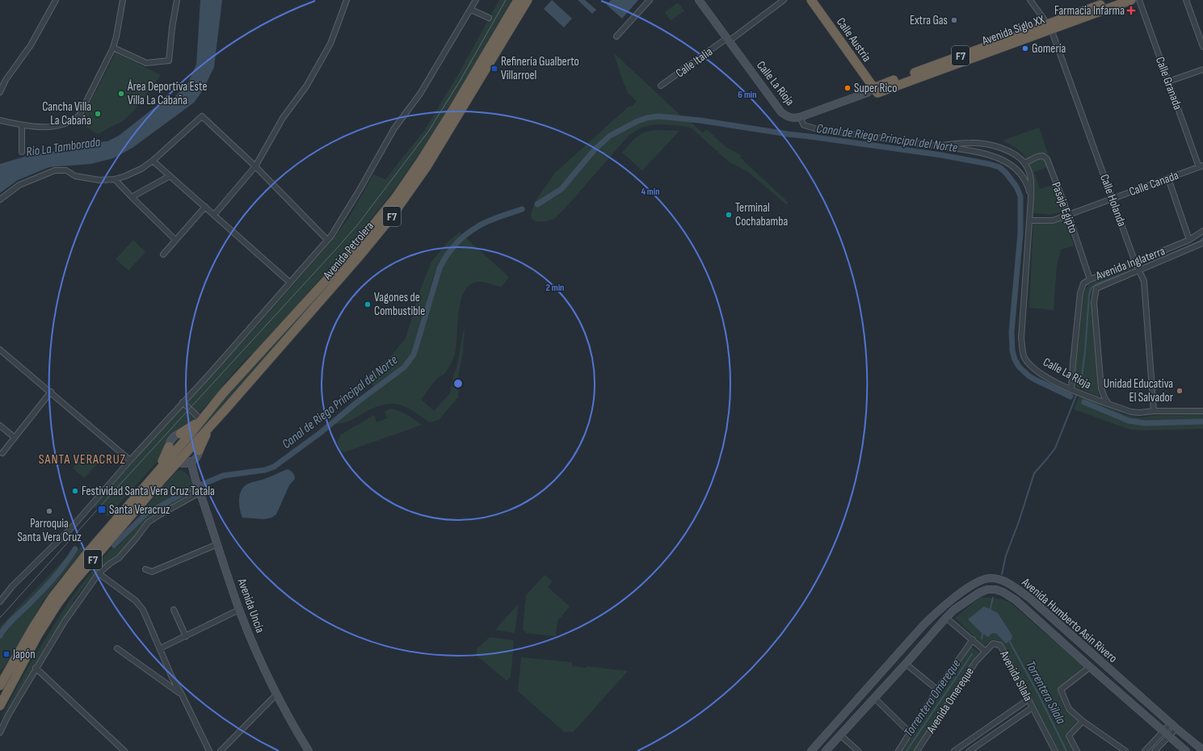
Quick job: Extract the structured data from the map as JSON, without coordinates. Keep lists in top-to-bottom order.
{
  "streets": {
    "highway": [
      "Avenida Siglo XX",
      "Calle Austria",
      "F7",
      "Avenida Petrolera"
    ],
    "street": [
      "Calle Italia",
      "Calle La Rioja",
      "Calle Granada",
      "Calle Canada",
      "Calle Holanda",
      "Pasaje Egipto",
      "Avenida Inglaterra",
      "Avenida Uncía",
      "Avenida Humberto Asín Rivero",
      "Avenida Silala",
      "Avenida Omereque"
    ]
  },
  "crossings": [
    ["Avenida Siglo XX", "Calle Austria"],
    ["Avenida Siglo XX", "Calle La Rioja"],
    ["Avenida Siglo XX", "Calle Holanda"],
    ["F7", "Avenida Petrolera"],
    ["F7", "Avenida Uncía"],
    ["Calle Italia", "Calle La Rioja"],
    ["Calle La Rioja", "Calle Canada"],
    ["Calle La Rioja", "Calle Holanda"],
    ["Calle La Rioja", "Pasaje Egipto"],
    ["Calle La Rioja", "Avenida Inglaterra"],
    ["Calle Granada", "Calle Canada"],
    ["Calle Canada", "Calle Holanda"],
    ["Calle Canada", "Pasaje Egipto"],
    ["Calle Holanda", "Avenida Inglaterra"],
    ["Pasaje Egipto", "Avenida Inglaterra"],
    ["Avenida Petrolera", "Avenida Uncía"],
    ["Avenida Humberto Asín Rivero", "Avenida Silala"],
    ["Avenida Silala", "Avenida Omereque"]
  ],
  "districts": ["SANTA VERACRUZ"],
  "water": [
    "Canal de Riego Principal del Norte",
    "Río La Tamborada",
    "Torrentera Silala",
    "Torrentera Omereque"
  ],
  "places": {
    "health": ["Farmacia Infarma"],
    "other": [
      "Extra Gas",
      "Gomería",
      "Super Rico",
      "Área Deportiva Este Villa La Cabaña",
      "Cancha Villa La Cabaña",
      "Terminal Cochabamba",
      "Vagones de Combustible",
      "Unidad Educativa El Salvador",
      "Festividad Santa Vera Cruz Tatala",
      "Parroquia Santa Vera Cruz"
    ],
    "transit": ["Refinería Gualberto Villarroel", "Santa Veracruz", "Japón"]
  },
  "rings": ["6 min", "4 min", "2 min"]
}
